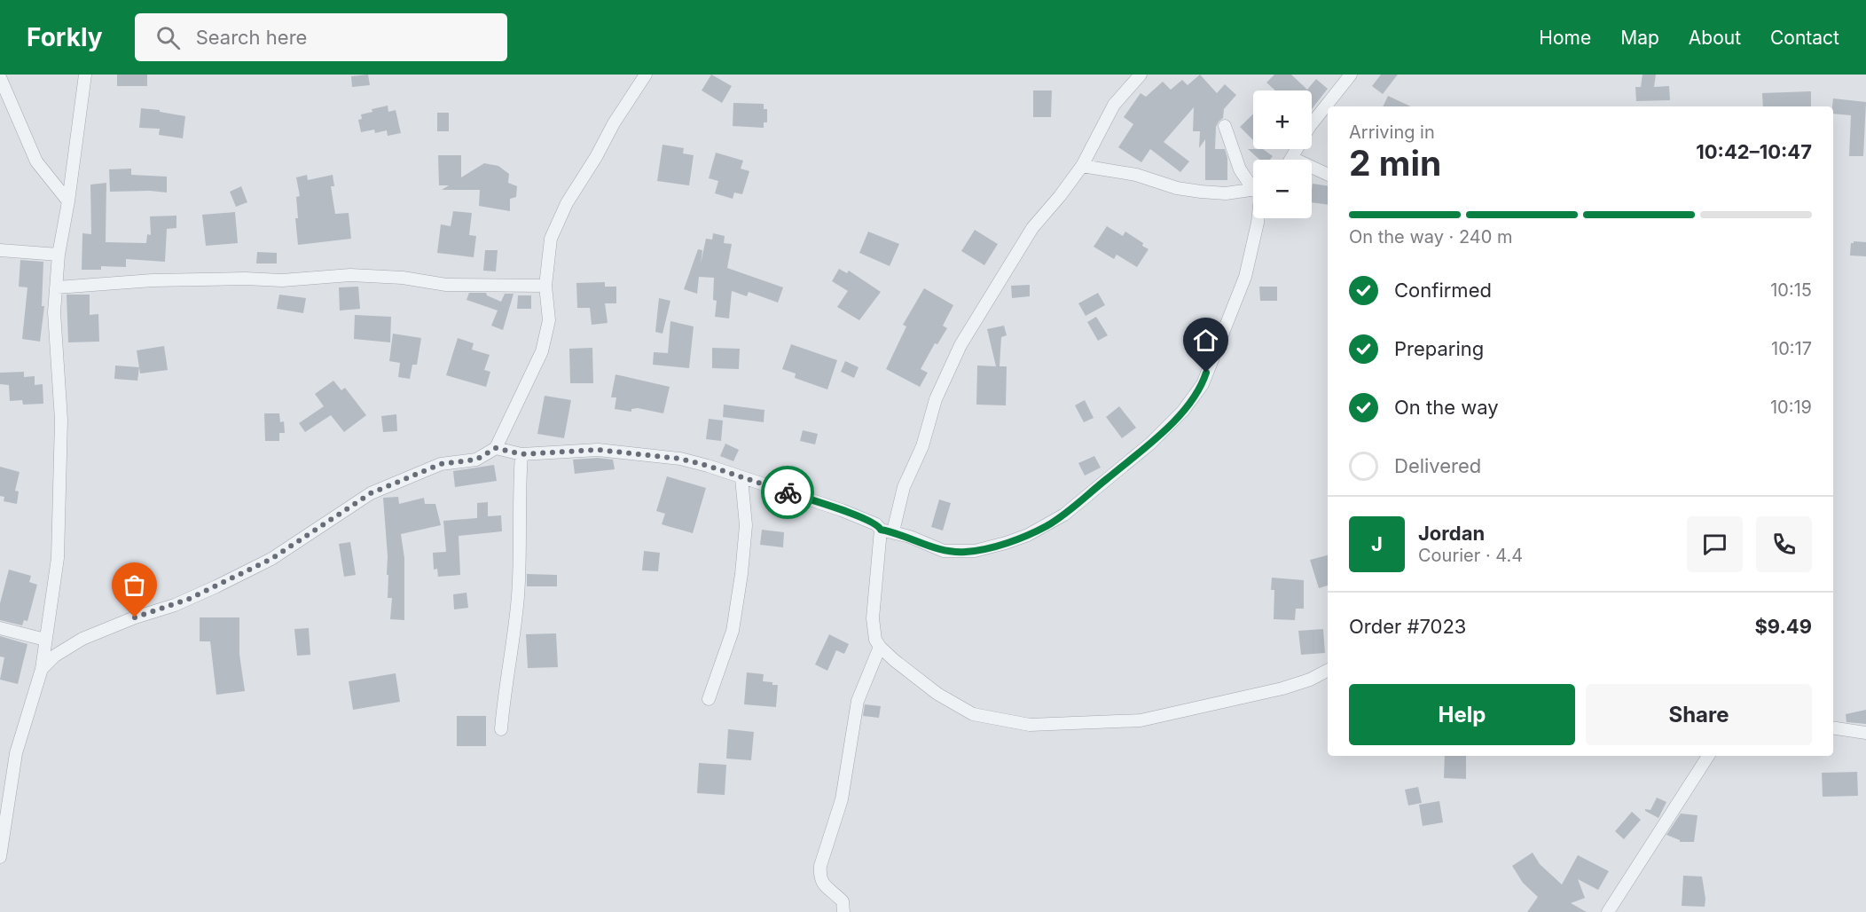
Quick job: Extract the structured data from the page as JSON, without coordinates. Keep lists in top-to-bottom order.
{
  "page": {
    "header": "Forkly",
    "search": "Search here",
    "nav": [
      "Home",
      "Map",
      "About",
      "Contact"
    ],
    "map_buttons": ["+", "−"],
    "heading": ["2 min", "Arriving in", "10:42–10:47"],
    "panel": [
      "Jordan",
      "Courier · 4.4",
      "Order #7023",
      "$9.49"
    ],
    "bar": "On the way · 240 m",
    "list": [
      ["Confirmed", "10:15"],
      ["Preparing", "10:17"],
      ["On the way", "10:19"],
      "Delivered"
    ],
    "round": "J",
    "buttons": ["Help", "Share"]
  }
}
